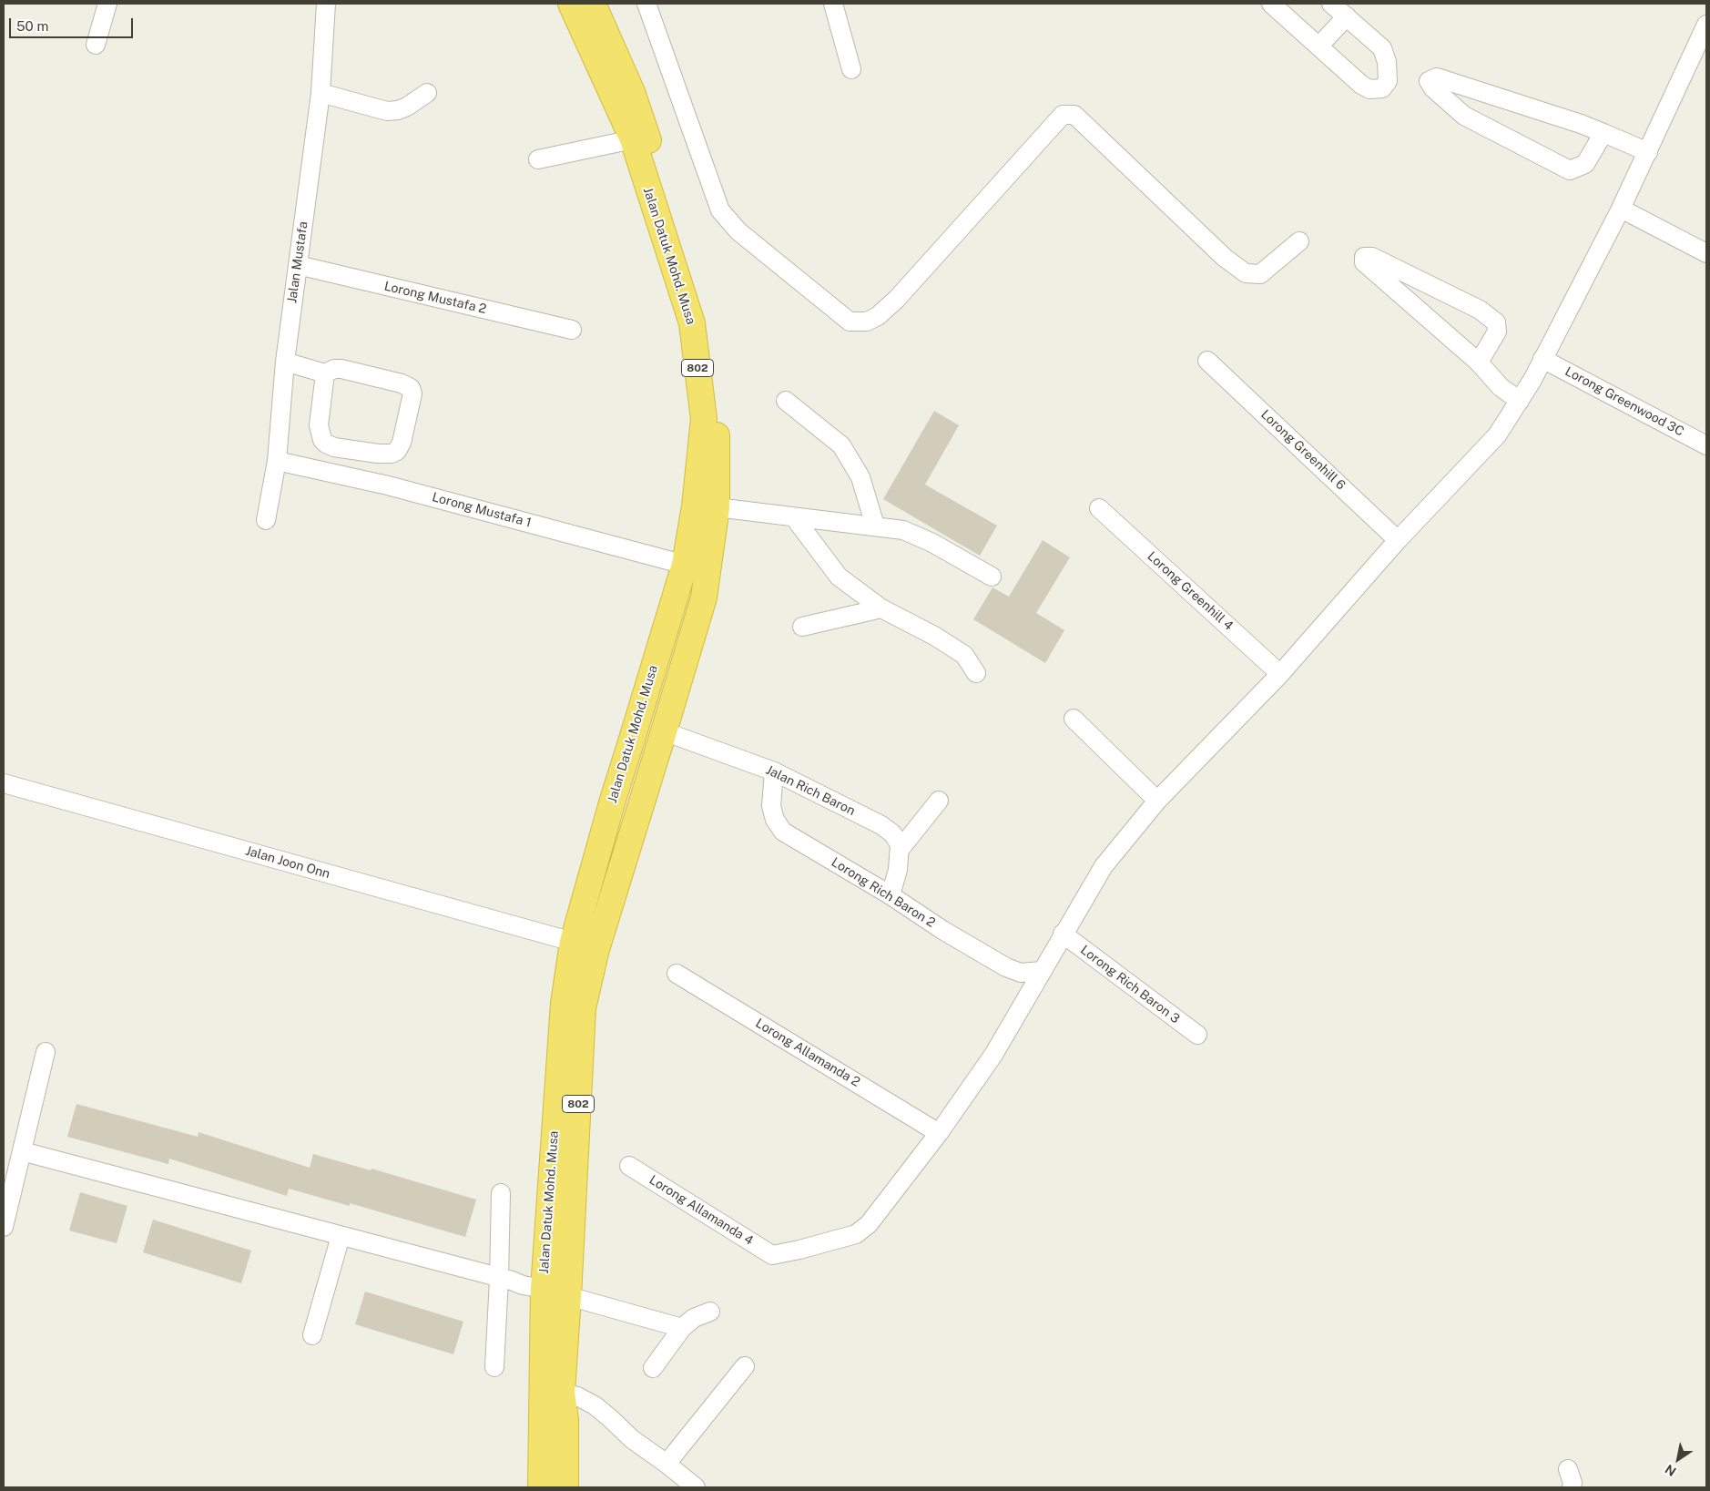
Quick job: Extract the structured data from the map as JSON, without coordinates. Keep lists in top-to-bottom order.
{
  "streets": {
    "highway": ["Jalan Datuk Mohd. Musa", "802"],
    "street": [
      "Jalan Mustafa",
      "Lorong Mustafa 2",
      "Lorong Greenwood 3C",
      "Lorong Greenhill 6",
      "Lorong Mustafa 1",
      "Lorong Greenhill 4",
      "Jalan Rich Baron",
      "Jalan Joon Onn",
      "Lorong Rich Baron 2",
      "Lorong Rich Baron 3",
      "Lorong Allamanda 2",
      "Lorong Allamanda 4"
    ]
  },
  "crossings": [
    ["Jalan Datuk Mohd. Musa", "Lorong Mustafa 1"],
    ["Jalan Datuk Mohd. Musa", "Jalan Rich Baron"],
    ["Jalan Datuk Mohd. Musa", "Jalan Joon Onn"],
    ["Jalan Mustafa", "Lorong Mustafa 2"],
    ["Jalan Mustafa", "Lorong Mustafa 1"],
    ["Jalan Rich Baron", "Lorong Rich Baron 2"],
    ["Lorong Allamanda 2", "Lorong Allamanda 4"]
  ],
  "scale_bar": "50 m",
  "north": "bottom left"
}
